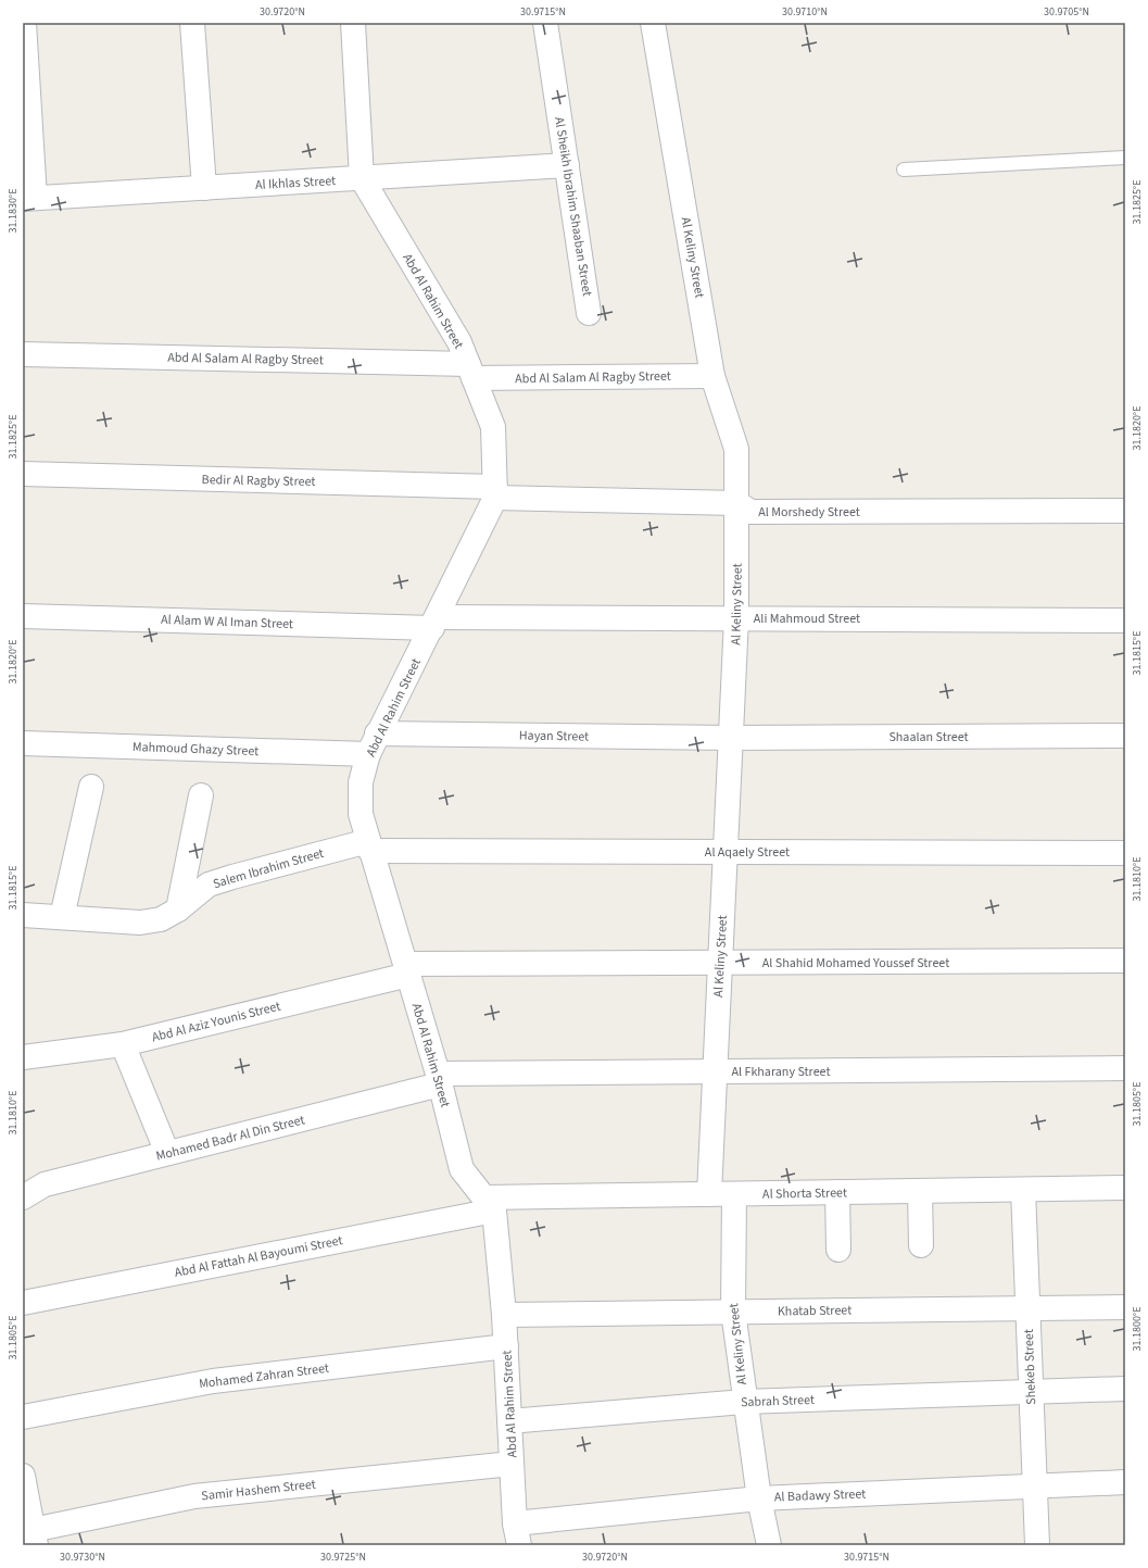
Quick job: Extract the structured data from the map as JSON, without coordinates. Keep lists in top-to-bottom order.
{
  "streets": {
    "street": [
      "Al Ikhlas Street",
      "Al Sheikh Ibrahim Shaaban Street",
      "Al Keliny Street",
      "Abd Al Rahim Street",
      "Abd Al Salam Al Ragby Street",
      "Bedir Al Ragby Street",
      "Al Morshedy Street",
      "Ali Mahmoud Street",
      "Al Alam W Al Iman Street",
      "Hayan Street",
      "Shaalan Street",
      "Mahmoud Ghazy Street",
      "Al Aqaely Street",
      "Salem Ibrahim Street",
      "Al Shahid Mohamed Youssef Street",
      "Abd Al Aziz Younis Street",
      "Al Fkharany Street",
      "Mohamed Badr Al Din Street",
      "Al Shorta Street",
      "Abd Al Fattah Al Bayoumi Street",
      "Khatab Street",
      "Shekeb Street",
      "Mohamed Zahran Street",
      "Sabrah Street",
      "Samir Hashem Street",
      "Al Badawy Street"
    ]
  },
  "crossings": [
    ["Al Ikhlas Street", "Al Sheikh Ibrahim Shaaban Street"],
    ["Al Ikhlas Street", "Abd Al Rahim Street"],
    ["Al Keliny Street", "Abd Al Salam Al Ragby Street"],
    ["Al Keliny Street", "Al Morshedy Street"],
    ["Al Keliny Street", "Ali Mahmoud Street"],
    ["Al Keliny Street", "Hayan Street"],
    ["Al Keliny Street", "Shaalan Street"],
    ["Al Keliny Street", "Al Aqaely Street"],
    ["Al Keliny Street", "Al Shahid Mohamed Youssef Street"],
    ["Al Keliny Street", "Al Fkharany Street"],
    ["Al Keliny Street", "Al Shorta Street"],
    ["Al Keliny Street", "Khatab Street"],
    ["Al Keliny Street", "Sabrah Street"],
    ["Al Keliny Street", "Al Badawy Street"],
    ["Abd Al Rahim Street", "Abd Al Salam Al Ragby Street"],
    ["Abd Al Rahim Street", "Bedir Al Ragby Street"],
    ["Abd Al Rahim Street", "Al Morshedy Street"],
    ["Abd Al Rahim Street", "Ali Mahmoud Street"],
    ["Abd Al Rahim Street", "Al Alam W Al Iman Street"],
    ["Abd Al Rahim Street", "Hayan Street"],
    ["Abd Al Rahim Street", "Mahmoud Ghazy Street"],
    ["Abd Al Rahim Street", "Al Aqaely Street"],
    ["Abd Al Rahim Street", "Salem Ibrahim Street"],
    ["Abd Al Rahim Street", "Al Shahid Mohamed Youssef Street"],
    ["Abd Al Rahim Street", "Abd Al Aziz Younis Street"],
    ["Abd Al Rahim Street", "Al Fkharany Street"],
    ["Abd Al Rahim Street", "Mohamed Badr Al Din Street"],
    ["Abd Al Rahim Street", "Al Shorta Street"],
    ["Abd Al Rahim Street", "Abd Al Fattah Al Bayoumi Street"],
    ["Abd Al Rahim Street", "Khatab Street"],
    ["Abd Al Rahim Street", "Mohamed Zahran Street"],
    ["Abd Al Rahim Street", "Sabrah Street"],
    ["Abd Al Rahim Street", "Samir Hashem Street"],
    ["Abd Al Rahim Street", "Al Badawy Street"],
    ["Bedir Al Ragby Street", "Al Morshedy Street"],
    ["Ali Mahmoud Street", "Al Alam W Al Iman Street"],
    ["Hayan Street", "Shaalan Street"],
    ["Hayan Street", "Mahmoud Ghazy Street"],
    ["Al Aqaely Street", "Salem Ibrahim Street"],
    ["Al Shahid Mohamed Youssef Street", "Abd Al Aziz Younis Street"],
    ["Al Fkharany Street", "Mohamed Badr Al Din Street"],
    ["Al Shorta Street", "Abd Al Fattah Al Bayoumi Street"],
    ["Al Shorta Street", "Shekeb Street"],
    ["Khatab Street", "Shekeb Street"],
    ["Shekeb Street", "Sabrah Street"],
    ["Shekeb Street", "Al Badawy Street"]
  ],
  "coordinates": [
    "30.9720°N",
    "30.9715°N",
    "30.9710°N",
    "30.9705°N",
    "31.1825°E",
    "31.1830°E",
    "31.1820°E",
    "31.1815°E",
    "31.1810°E",
    "31.1805°E",
    "31.1800°E",
    "30.9730°N",
    "30.9725°N"
  ]
}
